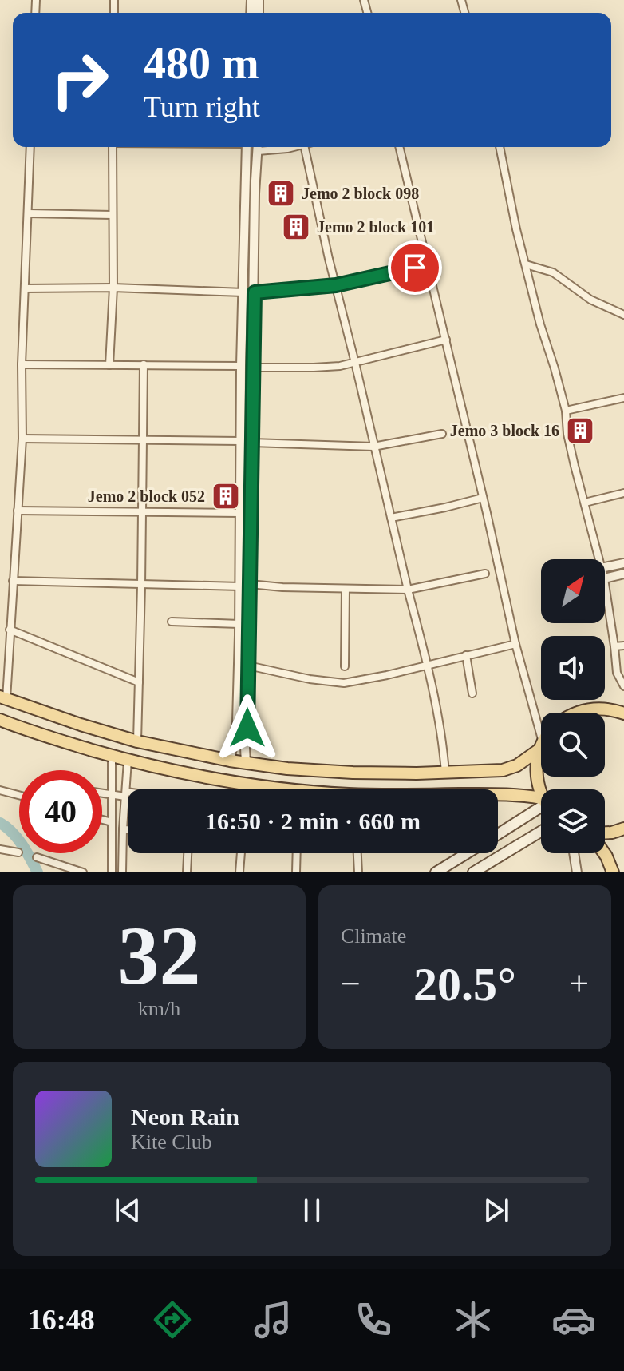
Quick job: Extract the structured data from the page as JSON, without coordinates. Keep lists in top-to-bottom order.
{
  "places": {
    "building": [
      "Jemo 2 block 098",
      "Jemo 2 block 101",
      "Jemo 3 block 16",
      "Jemo 2 block 052"
    ]
  },
  "north": "top right",
  "page": {
    "turn": ["480 m", "Turn right"],
    "limit": "40",
    "trip": "16:50 · 2 min · 660 m",
    "tile": [
      ["32", "km/h"],
      "Climate"
    ],
    "heat": ["−", "20.5°", "+"],
    "song": ["Neon Rain", "Kite Club"],
    "tabs": "16:48"
  }
}
